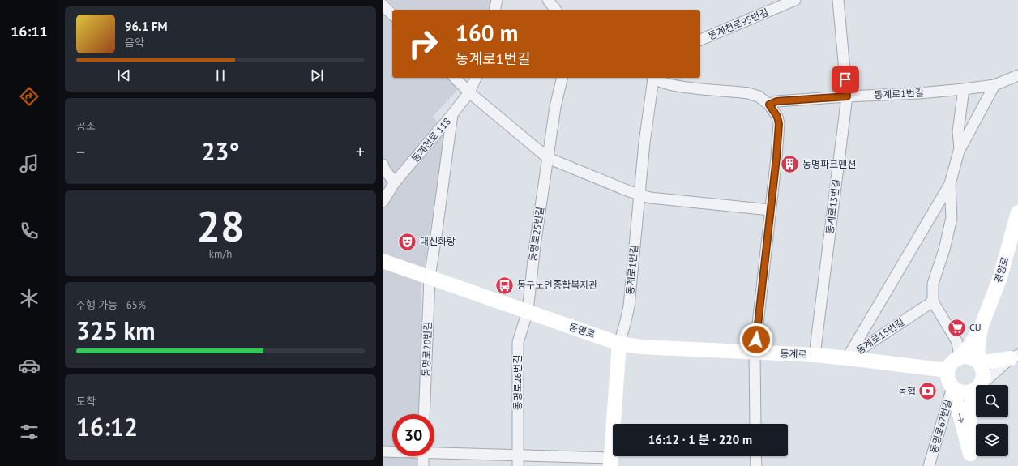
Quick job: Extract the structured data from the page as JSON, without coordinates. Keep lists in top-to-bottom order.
{
  "streets": {
    "street": [
      "동계천로95번길",
      "동계로1번길",
      "동계천로 118",
      "동계로13번길",
      "동명로25번길",
      "경양로",
      "동명로",
      "동계로15번길",
      "동명로20번길",
      "동계로",
      "동명로26번길",
      "동명로67번길"
    ]
  },
  "crossings": [
    ["동계로1번길", "동계로13번길"],
    ["동계로1번길", "동명로"],
    ["동계로1번길", "동계로15번길"],
    ["동계로1번길", "동계로"],
    ["동계로13번길", "동계로"],
    ["동명로25번길", "동명로"],
    ["동명로25번길", "동명로26번길"],
    ["동명로", "동명로20번길"],
    ["동명로", "동계로"],
    ["동명로", "동명로26번길"],
    ["동계로15번길", "동계로"]
  ],
  "places": {
    "building": ["동명파크맨션"],
    "theatre": ["대신화랑"],
    "bus stop": ["동구노인종합복지관"],
    "supermarket": ["CU"],
    "bank": ["농협"]
  },
  "page": {
    "tabs": "16:11",
    "turn": ["160 m", "동계로1번길"],
    "song": ["96.1 FM", "음악"],
    "tile": [
      "공조",
      ["28", "km/h"],
      ["주행 가능 · 65%", "325 km"],
      ["도착", "16:12"]
    ],
    "heat": ["−", "23°", "+"],
    "limit": "30",
    "trip": "16:12 · 1 분 · 220 m"
  }
}
